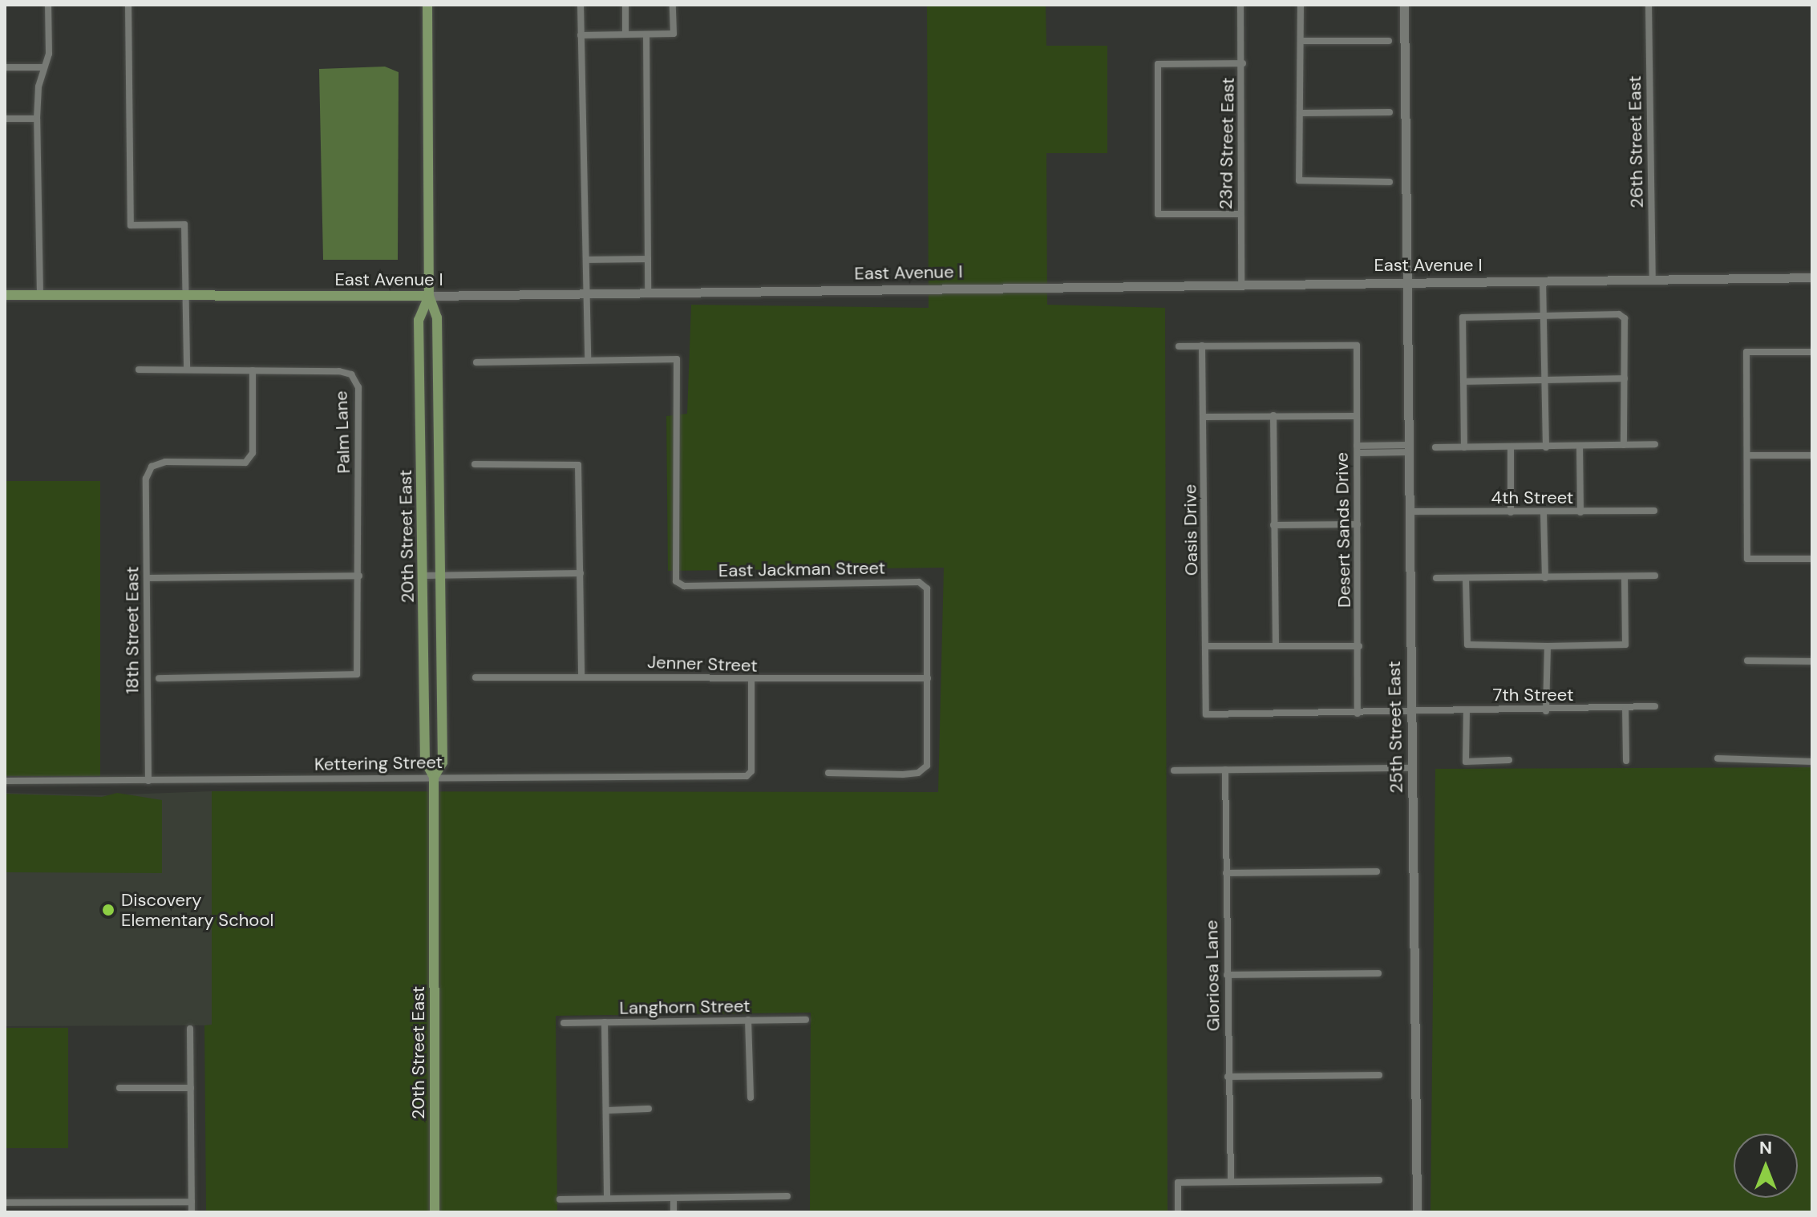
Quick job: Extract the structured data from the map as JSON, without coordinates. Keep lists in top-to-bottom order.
{
  "streets": {
    "main road": ["East Avenue I", "20th Street East", "25th Street East"],
    "street": [
      "26th Street East",
      "23rd Street East",
      "Palm Lane",
      "4th Street",
      "Oasis Drive",
      "Desert Sands Drive",
      "East Jackman Street",
      "18th Street East",
      "Jenner Street",
      "7th Street",
      "Kettering Street",
      "Gloriosa Lane",
      "Langhorn Street"
    ]
  },
  "crossings": [
    ["26th Street East", "East Avenue I"],
    ["23rd Street East", "East Avenue I"],
    ["East Avenue I", "20th Street East"],
    ["East Avenue I", "25th Street East"],
    ["Palm Lane", "18th Street East"],
    ["4th Street", "25th Street East"],
    ["Oasis Drive", "Desert Sands Drive"],
    ["Oasis Drive", "7th Street"],
    ["Desert Sands Drive", "7th Street"],
    ["20th Street East", "Kettering Street"],
    ["East Jackman Street", "Jenner Street"],
    ["18th Street East", "Kettering Street"],
    ["Jenner Street", "Kettering Street"],
    ["7th Street", "25th Street East"]
  ],
  "places": ["Discovery Elementary School"],
  "north": "top"
}
